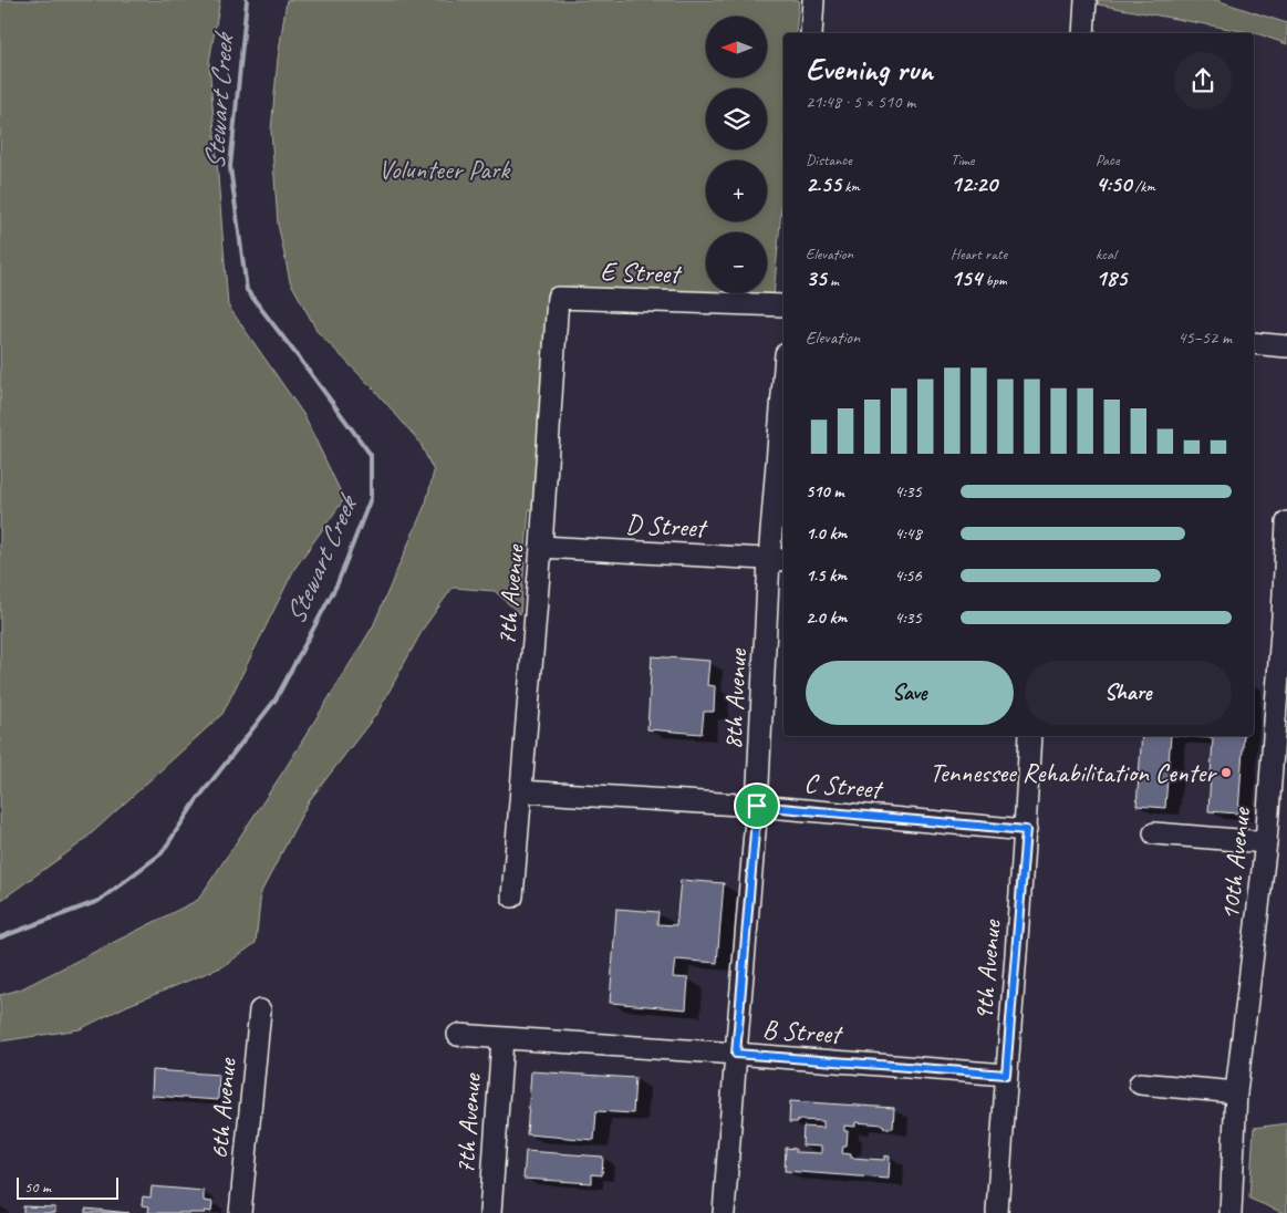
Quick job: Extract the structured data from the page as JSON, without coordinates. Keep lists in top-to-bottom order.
{
  "streets": {
    "street": [
      "E Street",
      "D Street",
      "7th Avenue",
      "8th Avenue",
      "C Street",
      "10th Avenue",
      "9th Avenue",
      "B Street",
      "6th Avenue"
    ]
  },
  "crossings": [
    ["E Street", "7th Avenue"],
    ["D Street", "7th Avenue"],
    ["D Street", "8th Avenue"],
    ["7th Avenue", "C Street"],
    ["7th Avenue", "B Street"],
    ["8th Avenue", "C Street"],
    ["8th Avenue", "B Street"],
    ["C Street", "9th Avenue"],
    ["9th Avenue", "B Street"]
  ],
  "water": ["Stewart Creek"],
  "parks": ["Volunteer Park"],
  "places": ["Tennessee Rehabilitation Center"],
  "scale_bar": "50 m",
  "north": "left",
  "page": {
    "map_buttons": ["+", "−"],
    "heading": ["Evening run", "21:48 · 5 × 510 m"],
    "stats": [
      ["Distance", "2.55 km"],
      ["Time", "12:20"],
      ["Pace", "4:50 /km"],
      ["Elevation", "35 m"],
      ["Heart rate", "154 bpm"],
      ["kcal", "185"]
    ],
    "chart": ["Elevation", "45–52 m"],
    "list": [
      {
        "name": "510 m",
        "note": "4:35"
      },
      {
        "name": "1.0 km",
        "note": "4:48"
      },
      {
        "name": "1.5 km",
        "note": "4:56"
      },
      {
        "name": "2.0 km",
        "note": "4:35"
      }
    ],
    "buttons": ["Save", "Share"],
    "scale": "50 m"
  }
}
